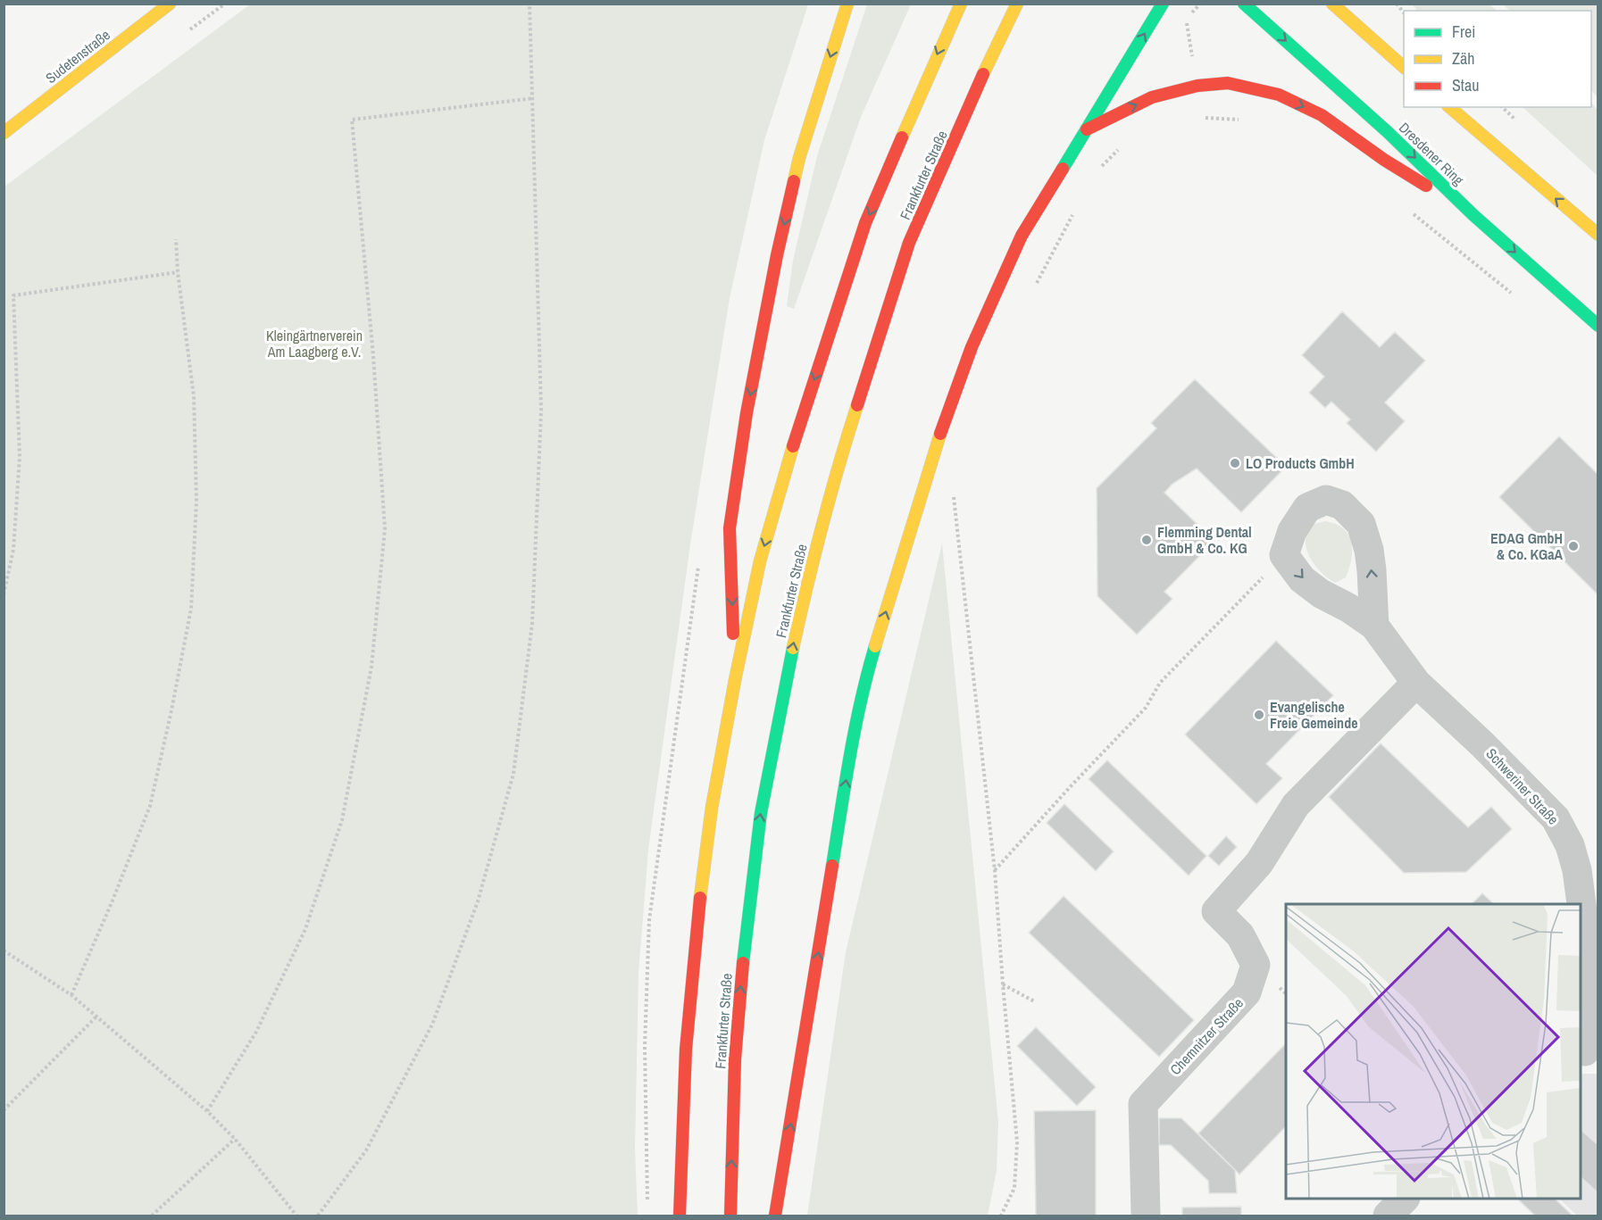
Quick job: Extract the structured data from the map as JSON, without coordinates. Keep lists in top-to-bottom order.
{
  "streets": {
    "street": [
      "Sudetenstraße",
      "Dresdener Ring",
      "Frankfurter Straße",
      "Schweriner Straße",
      "Chemnitzer Straße"
    ]
  },
  "crossings": [
    ["Schweriner Straße", "Chemnitzer Straße"]
  ],
  "parks": ["Kleingärtnerverein Am Laagberg e.V."],
  "places": [
    "LO Products GmbH",
    "Flemming Dental GmbH & Co. KG",
    "EDAG GmbH & Co. KGaA",
    "Evangelische Freie Gemeinde"
  ],
  "legend": ["Frei", "Zäh", "Stau"]
}
